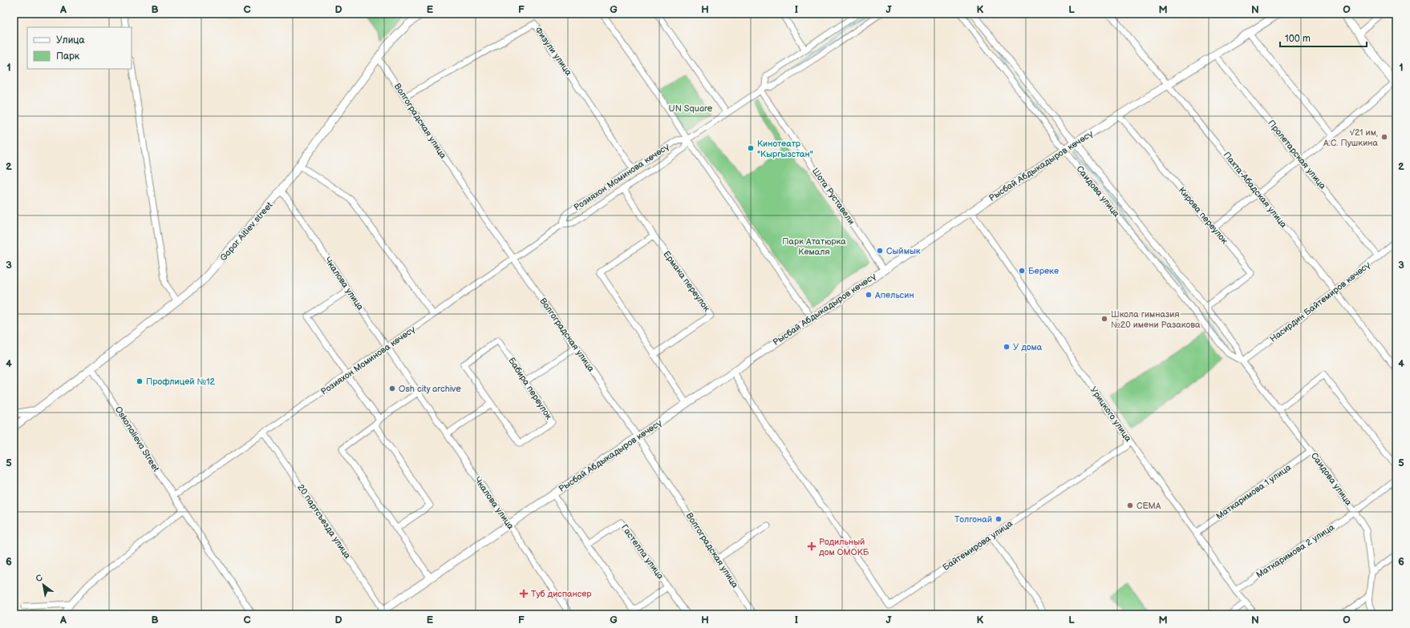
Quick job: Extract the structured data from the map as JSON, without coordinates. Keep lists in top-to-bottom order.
{
  "streets": {
    "main road": ["Рысбай Абдыкадыров көчөсү", "Gapar Aitiev street"],
    "street": [
      "Физули улица",
      "Волгоградская улица",
      "Пролетарская улица",
      "Розияхон Моминова көчөсү",
      "Пахта-Абадская улица",
      "Саидова улица",
      "Шота Руставели",
      "Кирова переулок",
      "Ермака переулок",
      "Чкалова улица",
      "Насирдин Байтемиров көчөсү",
      "Бабира переулок",
      "Урицкого улица",
      "Oskonalieva Street",
      "Маткаримова 1 улица",
      "20 партсъезда улица",
      "Байтемирова улица",
      "Маткаримова 2 улица",
      "Гастелла улица"
    ]
  },
  "crossings": [
    ["Физули улица", "Волгоградская улица"],
    ["Физули улица", "Розияхон Моминова көчөсү"],
    ["Волгоградская улица", "Рысбай Абдыкадыров көчөсү"],
    ["Волгоградская улица", "Розияхон Моминова көчөсү"],
    ["Волгоградская улица", "Gapar Aitiev street"],
    ["Пролетарская улица", "Рысбай Абдыкадыров көчөсү"],
    ["Пролетарская улица", "Насирдин Байтемиров көчөсү"],
    ["Рысбай Абдыкадыров көчөсү", "Пахта-Абадская улица"],
    ["Рысбай Абдыкадыров көчөсү", "Саидова улица"],
    ["Рысбай Абдыкадыров көчөсү", "Шота Руставели"],
    ["Рысбай Абдыкадыров көчөсү", "Кирова переулок"],
    ["Рысбай Абдыкадыров көчөсү", "Чкалова улица"],
    ["Рысбай Абдыкадыров көчөсү", "Урицкого улица"],
    ["Рысбай Абдыкадыров көчөсү", "20 партсъезда улица"],
    ["Рысбай Абдыкадыров көчөсү", "Байтемирова улица"],
    ["Розияхон Моминова көчөсү", "Шота Руставели"],
    ["Розияхон Моминова көчөсү", "Ермака переулок"],
    ["Розияхон Моминова көчөсү", "Чкалова улица"],
    ["Розияхон Моминова көчөсү", "Oskonalieva Street"],
    ["Розияхон Моминова көчөсү", "20 партсъезда улица"],
    ["Пахта-Абадская улица", "Насирдин Байтемиров көчөсү"],
    ["Саидова улица", "Кирова переулок"],
    ["Саидова улица", "Насирдин Байтемиров көчөсү"],
    ["Саидова улица", "Маткаримова 1 улица"],
    ["Саидова улица", "Маткаримова 2 улица"],
    ["Gapar Aitiev street", "Чкалова улица"],
    ["Gapar Aitiev street", "Oskonalieva Street"],
    ["Урицкого улица", "Маткаримова 1 улица"],
    ["Урицкого улица", "Байтемирова улица"],
    ["Урицкого улица", "Маткаримова 2 улица"]
  ],
  "parks": ["UN Square", "Парк Ататюрка Кемаля"],
  "places": {
    "other": [
      "√21 им, А.С. Пушкина",
      "Кинотеатр \"Кыргызстан\"",
      "Сыймык",
      "Береке",
      "Апельсин",
      "Школа гимназия №20 имени Разакова",
      "У дома",
      "Профлицей №12",
      "Osh city archive",
      "СЕМА",
      "Толгонай"
    ],
    "health": ["Родильный дом ОМОКБ", "Туб диспансер"]
  },
  "legend": ["Улица", "Парк"],
  "scale_bar": "100 m",
  "north": "top left",
  "grid": {
    "columns": [
      "A",
      "B",
      "C",
      "D",
      "E",
      "F",
      "G",
      "H",
      "I",
      "J",
      "K",
      "L",
      "M",
      "N",
      "O"
    ],
    "rows": [
      "1",
      "2",
      "3",
      "4",
      "5",
      "6"
    ]
  }
}
